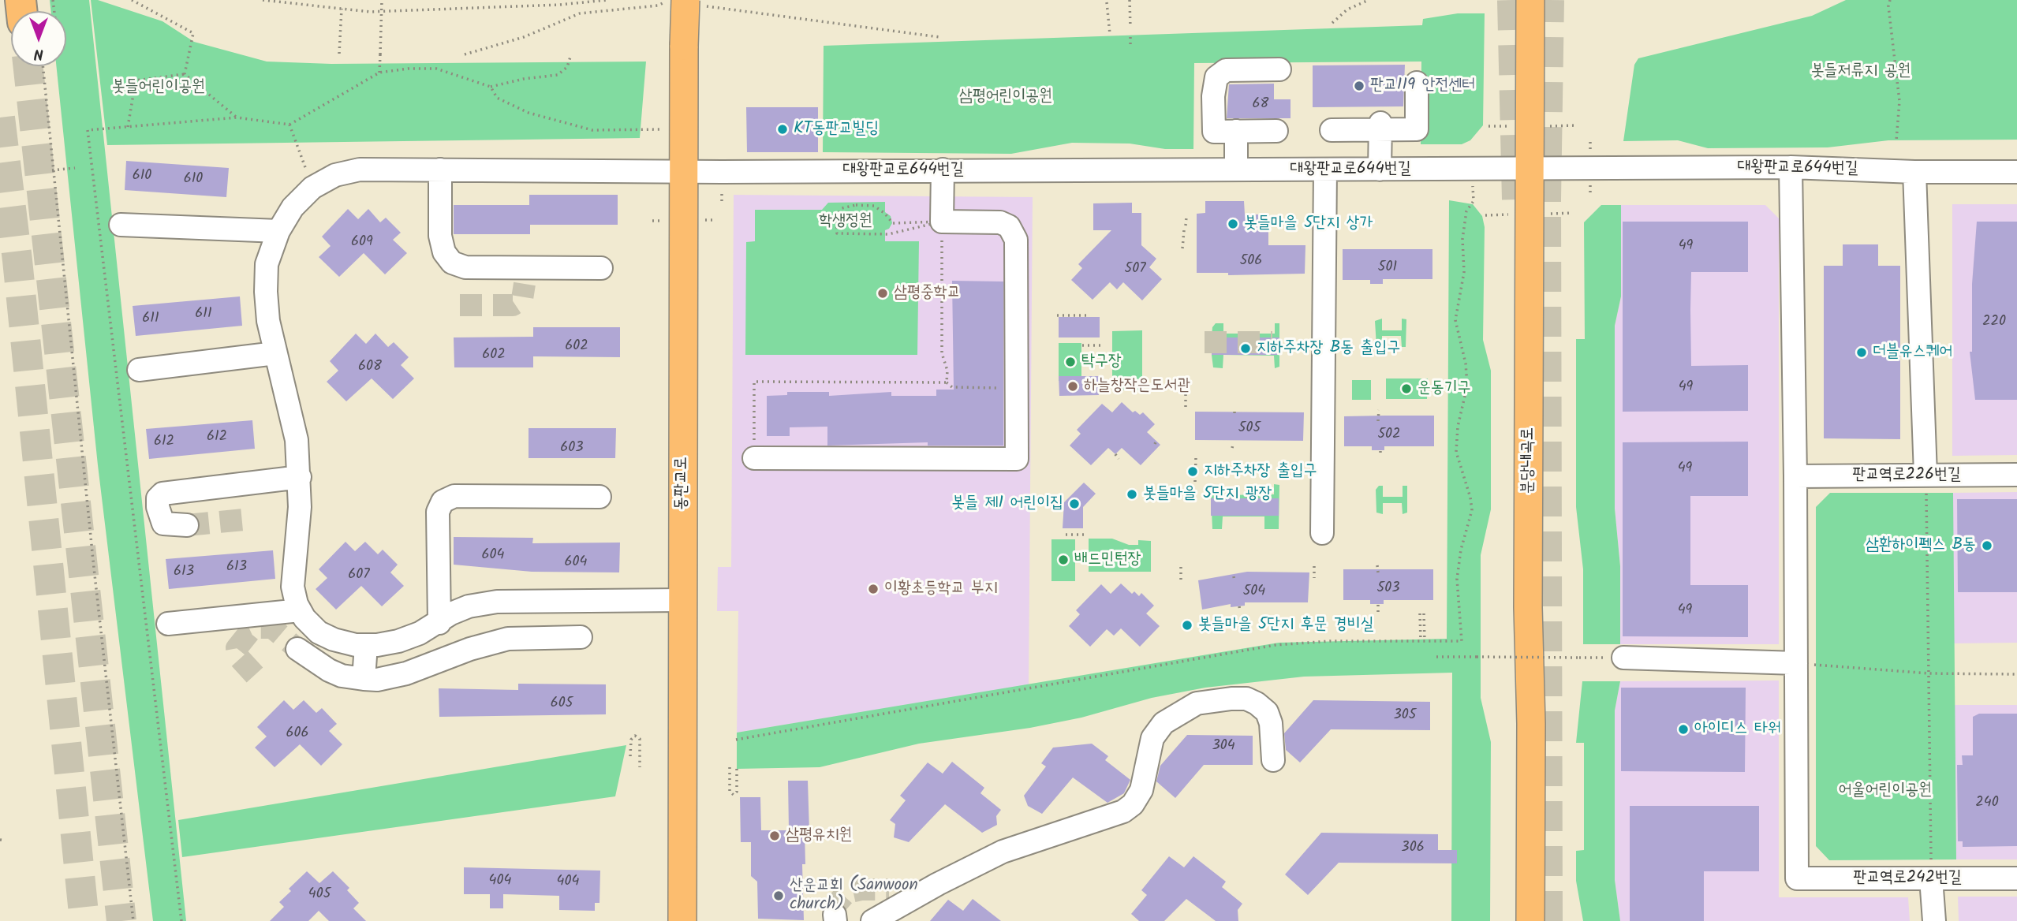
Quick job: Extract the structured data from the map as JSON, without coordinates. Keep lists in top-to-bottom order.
{
  "streets": {
    "main road": ["분당내곡로", "동판교로"],
    "street": ["대왕판교로644번길", "판교역로226번길", "판교역로242번길"]
  },
  "crossings": [
    ["대왕판교로644번길", "분당내곡로"],
    ["대왕판교로644번길", "동판교로"]
  ],
  "parks": [
    "봇들저류지 공원",
    "봇들어린이공원",
    "삼평어린이공원",
    "학생정원",
    "어울어린이공원"
  ],
  "places": [
    "판교119 안전센터",
    "KT동판교빌딩",
    "봇들마을 5단지 상가",
    "삼평중학교",
    "지하주차장 B동 출입구",
    "더블유스퀘어",
    "탁구장",
    "하늘창작은도서관",
    "운동기구",
    "지하주차장 출입구",
    "봇들마을 5단지 광장",
    "봇들 제1 어린이집",
    "삼환하이펙스 B동",
    "배드민턴장",
    "이황초등학교 부지",
    "봇들마을 5단지 후문 경비실",
    "아이디스 타워",
    "삼평유치원",
    "산운교회 (Sanwoon church)"
  ],
  "house_numbers": [
    "68",
    "610",
    "610",
    "609",
    "49",
    "506",
    "501",
    "507",
    "611",
    "611",
    "220",
    "602",
    "602",
    "608",
    "49",
    "505",
    "502",
    "612",
    "612",
    "603",
    "49",
    "604",
    "604",
    "613",
    "613",
    "607",
    "503",
    "504",
    "49",
    "605",
    "305",
    "606",
    "304",
    "240",
    "306",
    "404",
    "404",
    "405"
  ],
  "north": "bottom"
}
